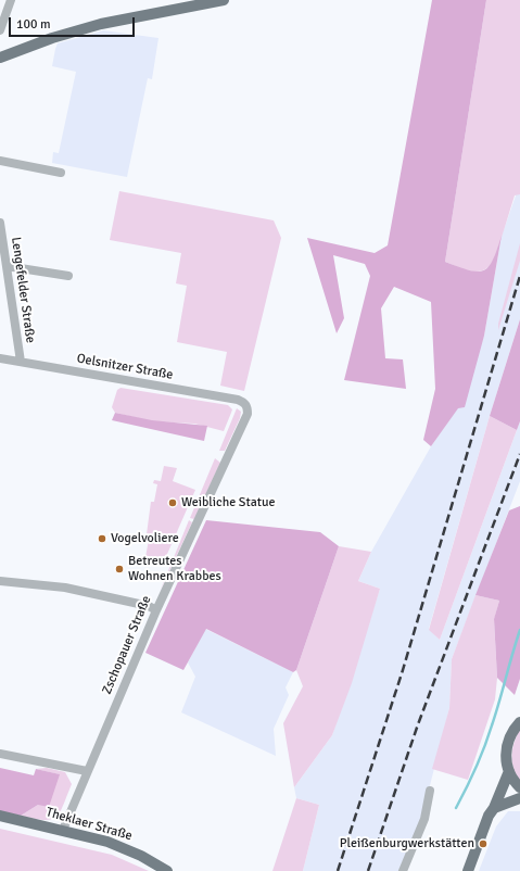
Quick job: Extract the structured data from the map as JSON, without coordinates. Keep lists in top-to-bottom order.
{
  "streets": {
    "main road": ["Theklaer Straße"],
    "street": ["Lengefelder Straße", "Oelsnitzer Straße", "Zschopauer Straße"]
  },
  "crossings": [
    ["Lengefelder Straße", "Oelsnitzer Straße"],
    ["Oelsnitzer Straße", "Zschopauer Straße"],
    ["Zschopauer Straße", "Theklaer Straße"]
  ],
  "places": [
    "Weibliche Statue",
    "Vogelvoliere",
    "Betreutes Wohnen Krabbes",
    "Pleißenburgwerkstätten"
  ],
  "scale_bar": "100 m"
}
